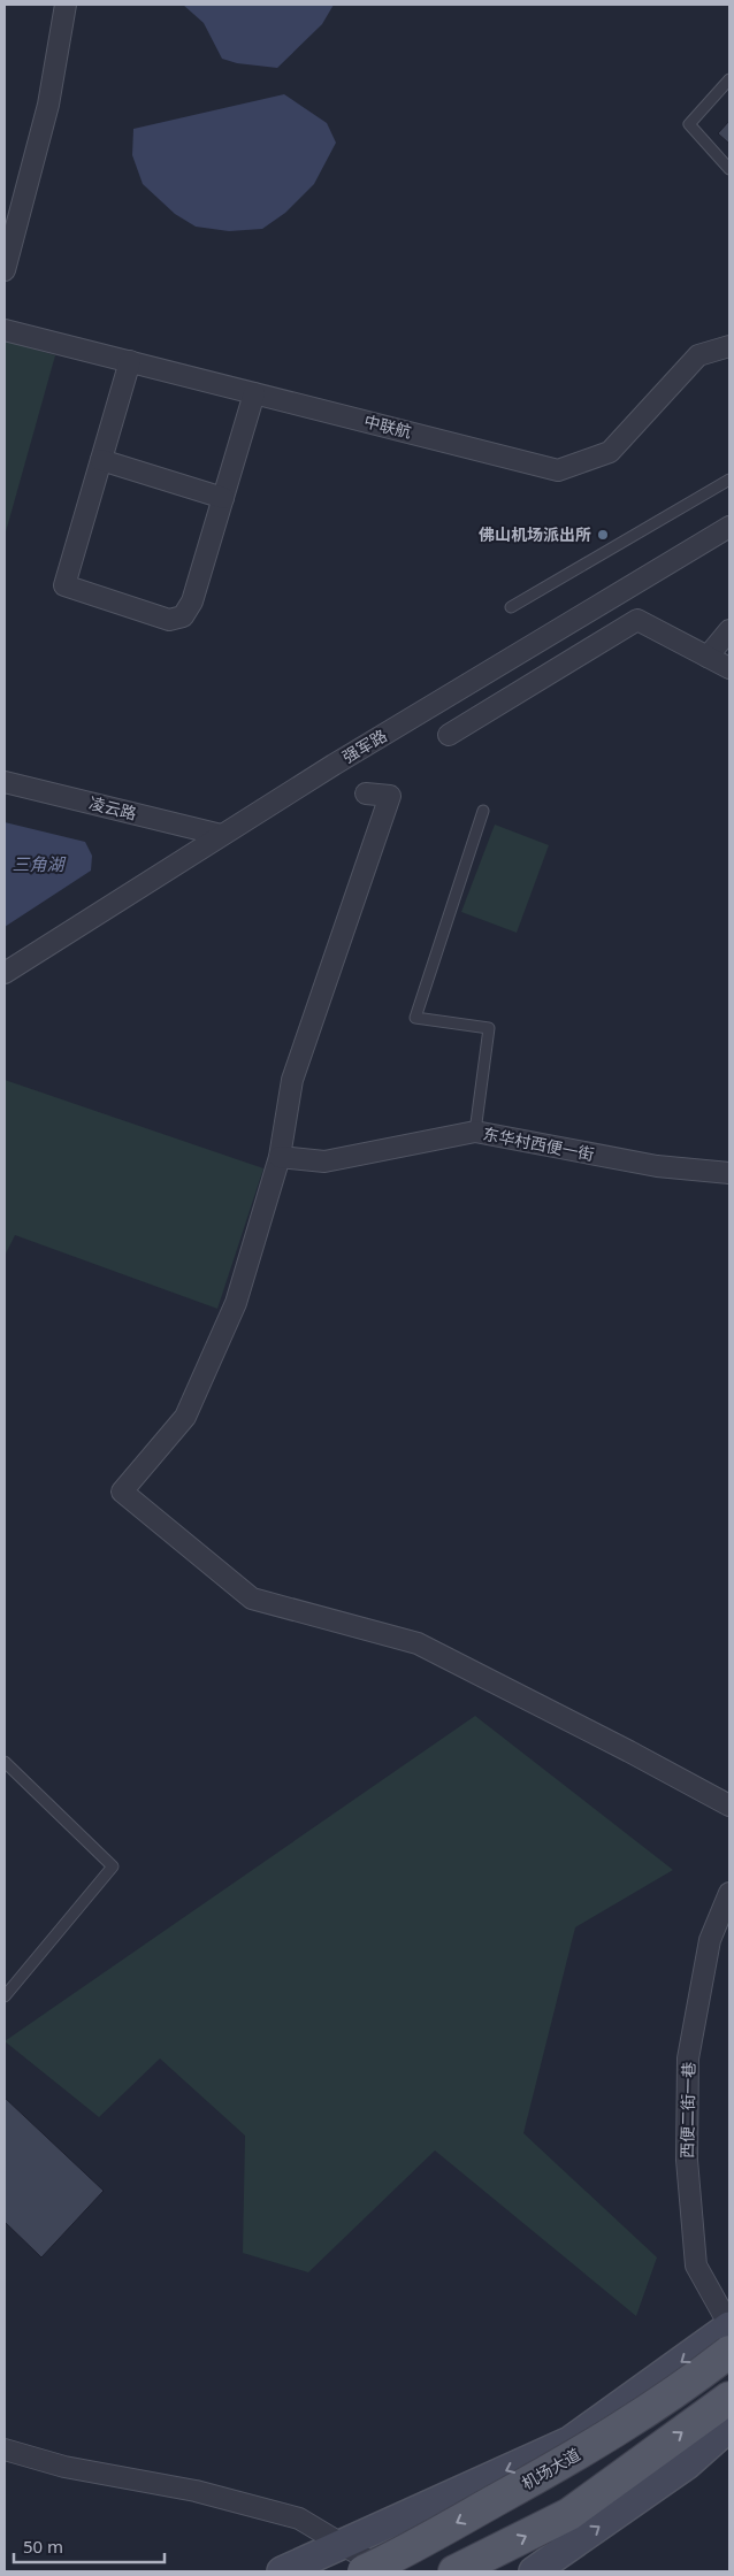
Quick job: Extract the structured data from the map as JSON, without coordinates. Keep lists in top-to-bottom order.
{
  "streets": {
    "main road": ["机场大道"],
    "street": [
      "中联航",
      "强军路",
      "凌云路",
      "东华村西便一街",
      "西便二街一巷"
    ]
  },
  "crossings": [
    ["强军路", "凌云路"]
  ],
  "water": ["三角湖"],
  "places": ["佛山机场派出所"],
  "scale_bar": "50 m"
}
